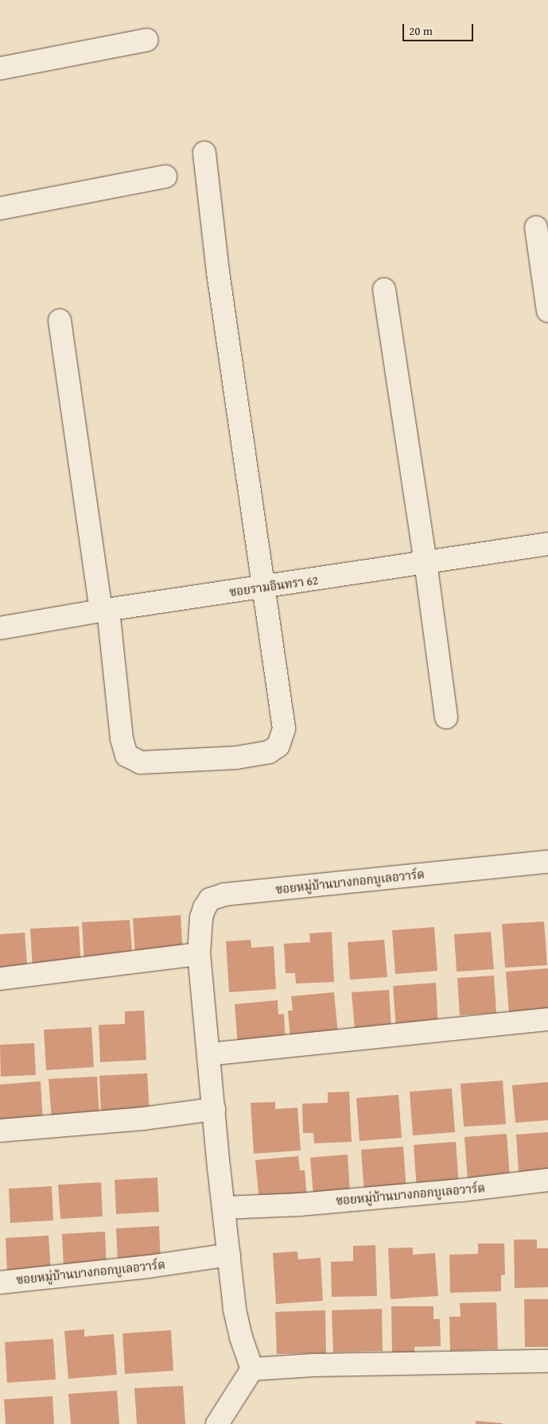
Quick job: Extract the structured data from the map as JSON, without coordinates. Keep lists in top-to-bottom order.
{
  "streets": {
    "street": ["ซอยรามอินทรา 62", "ซอยหมู่บ้านบางกอกบูเลอวาร์ด"]
  },
  "scale_bar": "20 m"
}
